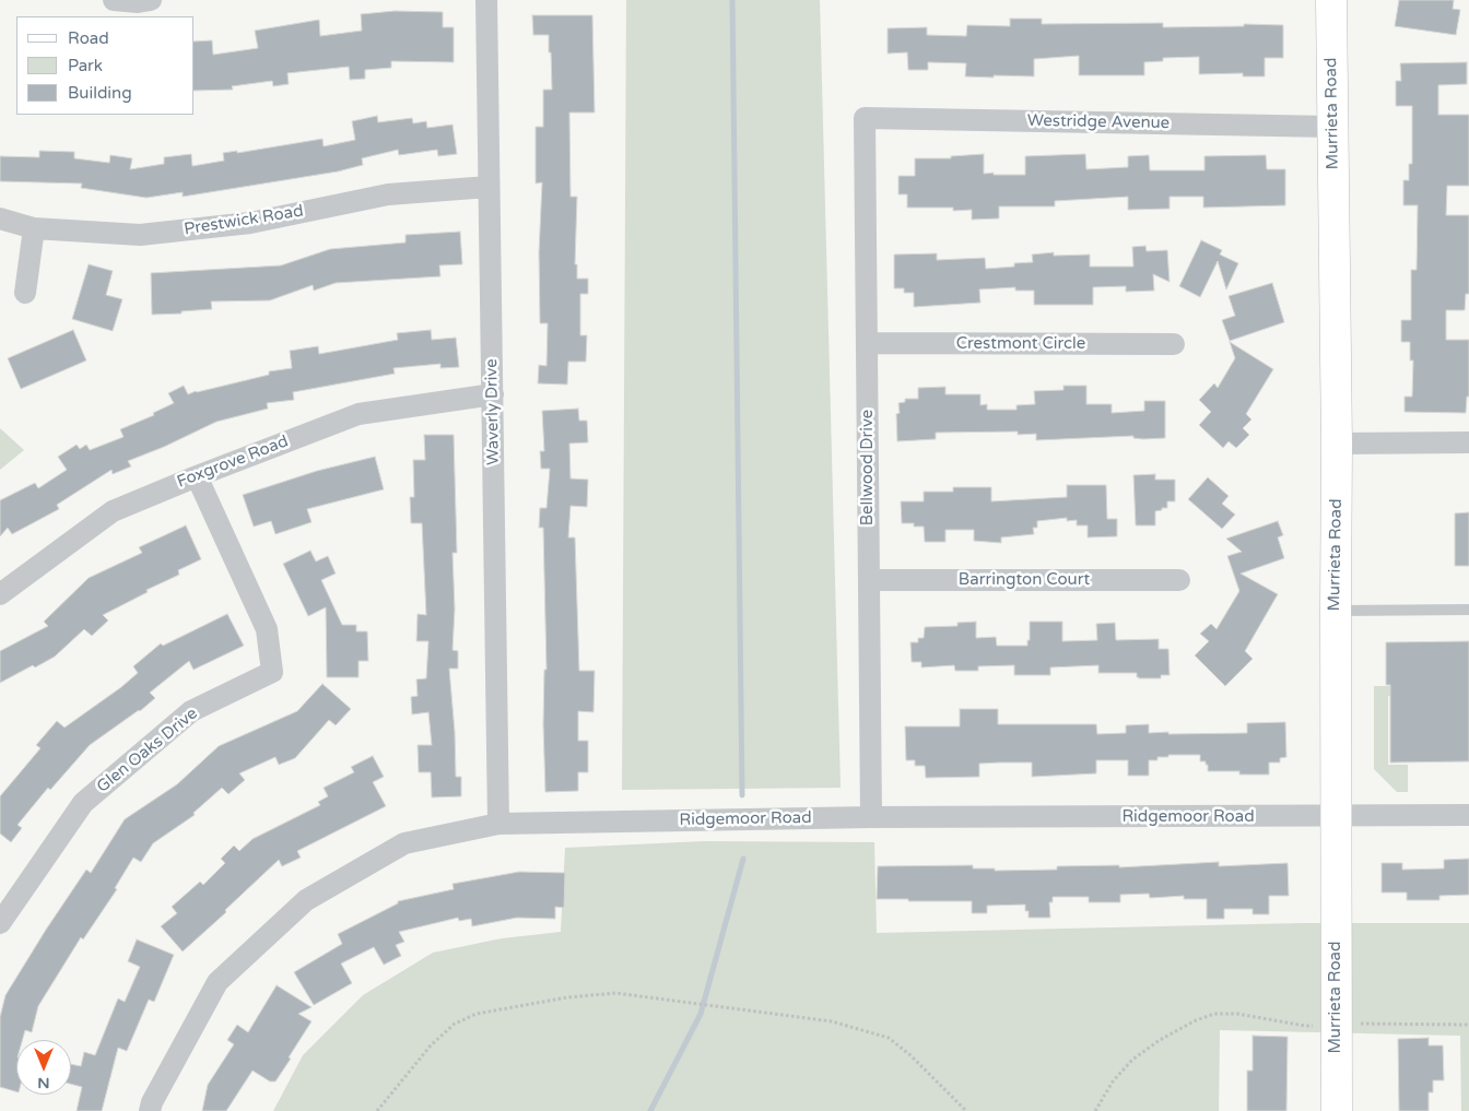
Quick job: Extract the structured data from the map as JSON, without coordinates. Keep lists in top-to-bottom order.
{
  "streets": {
    "main road": ["Murrieta Road"],
    "street": [
      "Westridge Avenue",
      "Prestwick Road",
      "Crestmont Circle",
      "Waverly Drive",
      "Foxgrove Road",
      "Bellwood Drive",
      "Barrington Court",
      "Glen Oaks Drive",
      "Ridgemoor Road"
    ]
  },
  "crossings": [
    ["Murrieta Road", "Westridge Avenue"],
    ["Murrieta Road", "Ridgemoor Road"],
    ["Westridge Avenue", "Bellwood Drive"],
    ["Prestwick Road", "Waverly Drive"],
    ["Crestmont Circle", "Bellwood Drive"],
    ["Waverly Drive", "Foxgrove Road"],
    ["Waverly Drive", "Ridgemoor Road"],
    ["Foxgrove Road", "Glen Oaks Drive"],
    ["Bellwood Drive", "Barrington Court"],
    ["Bellwood Drive", "Ridgemoor Road"]
  ],
  "legend": ["Road", "Park", "Building"],
  "north": "bottom"
}
